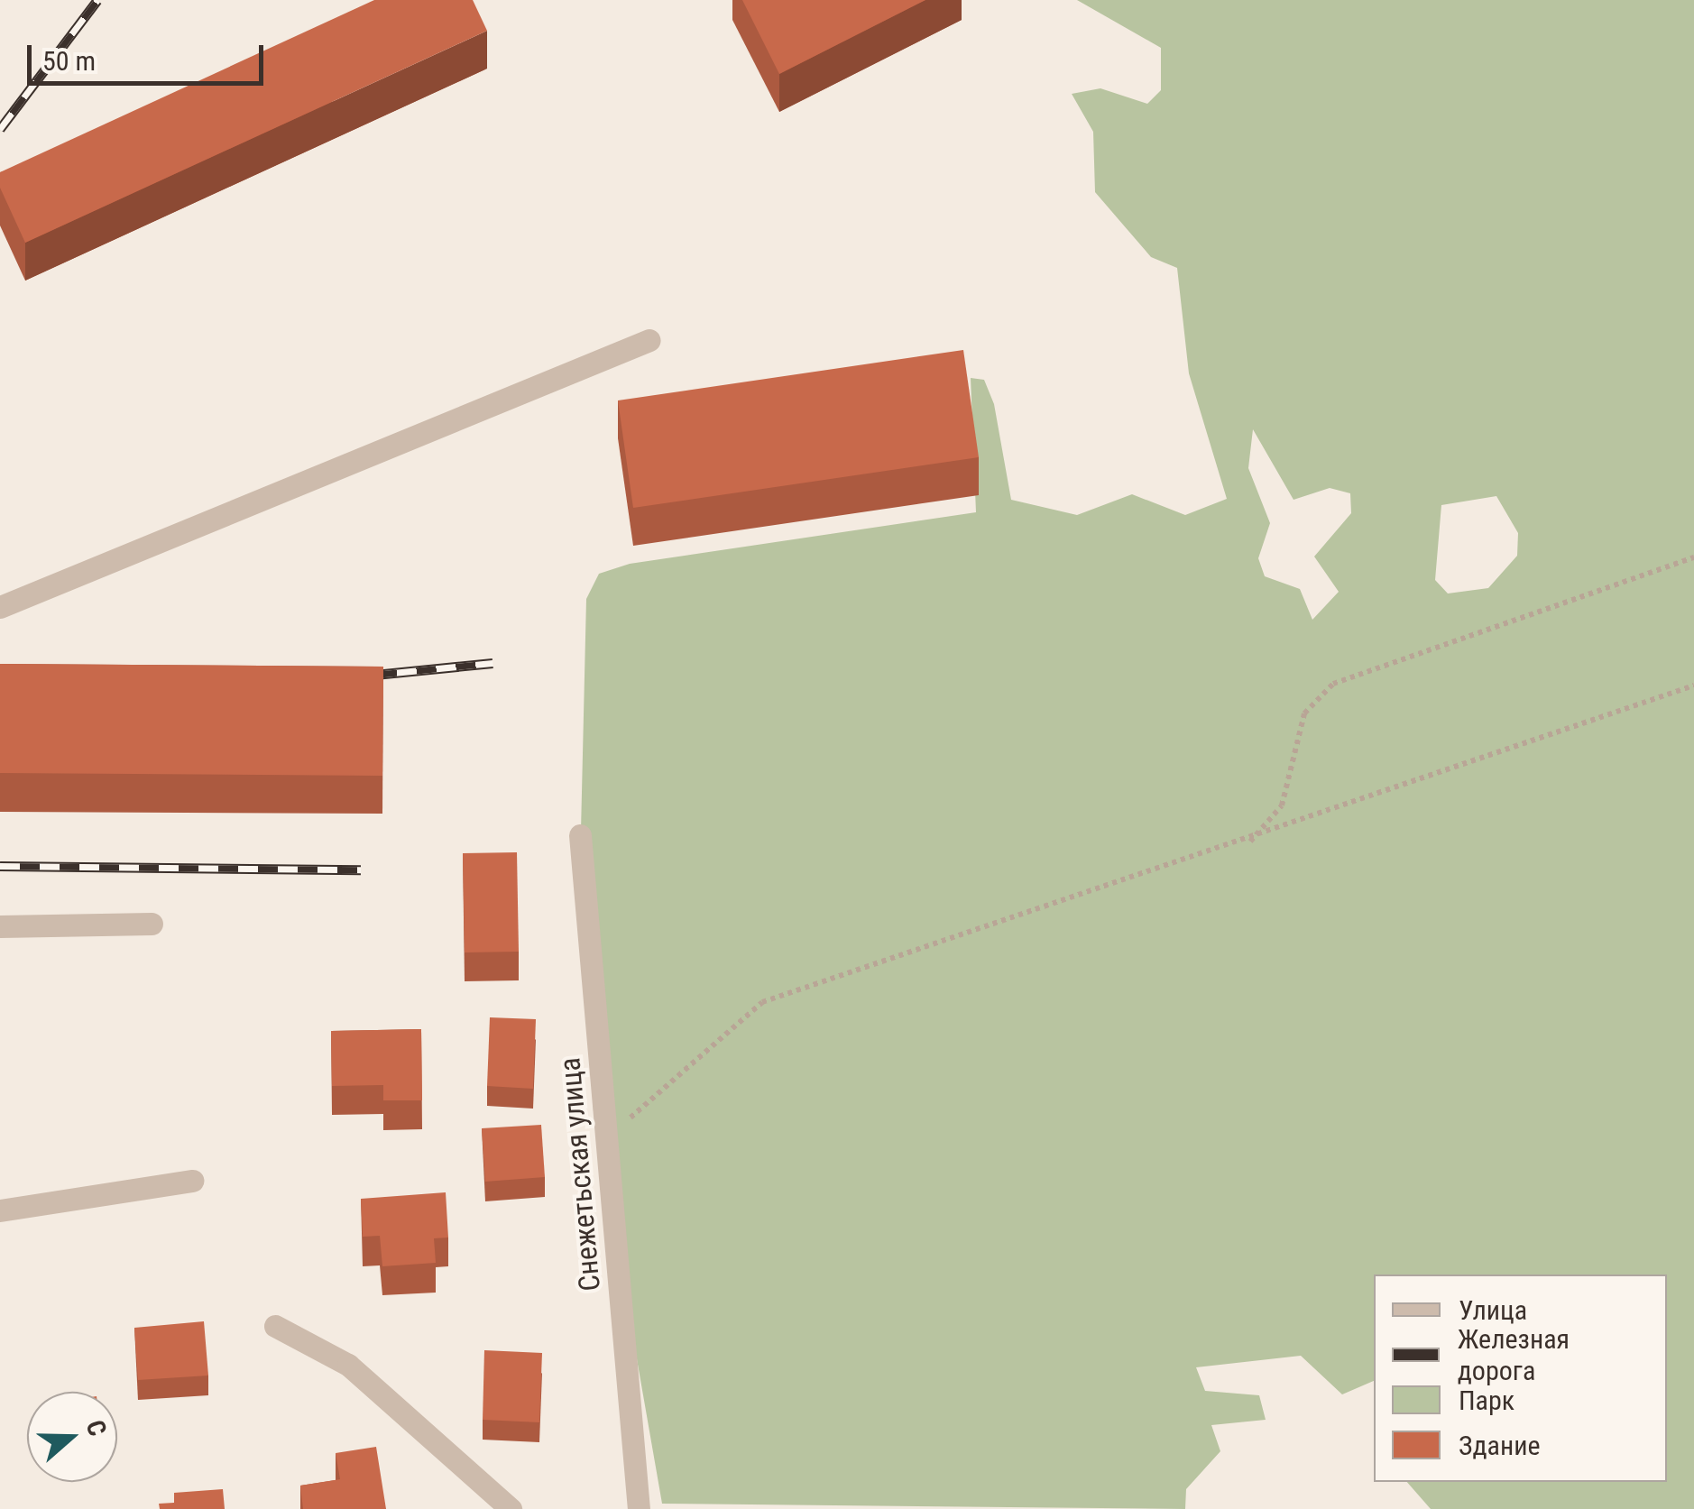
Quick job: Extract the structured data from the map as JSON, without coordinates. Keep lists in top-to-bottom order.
{
  "streets": {
    "street": ["Снежетьская улица"]
  },
  "legend": [
    "Улица",
    "Железная дорога",
    "Парк",
    "Здание"
  ],
  "scale_bar": "50 m",
  "north": "right"
}
